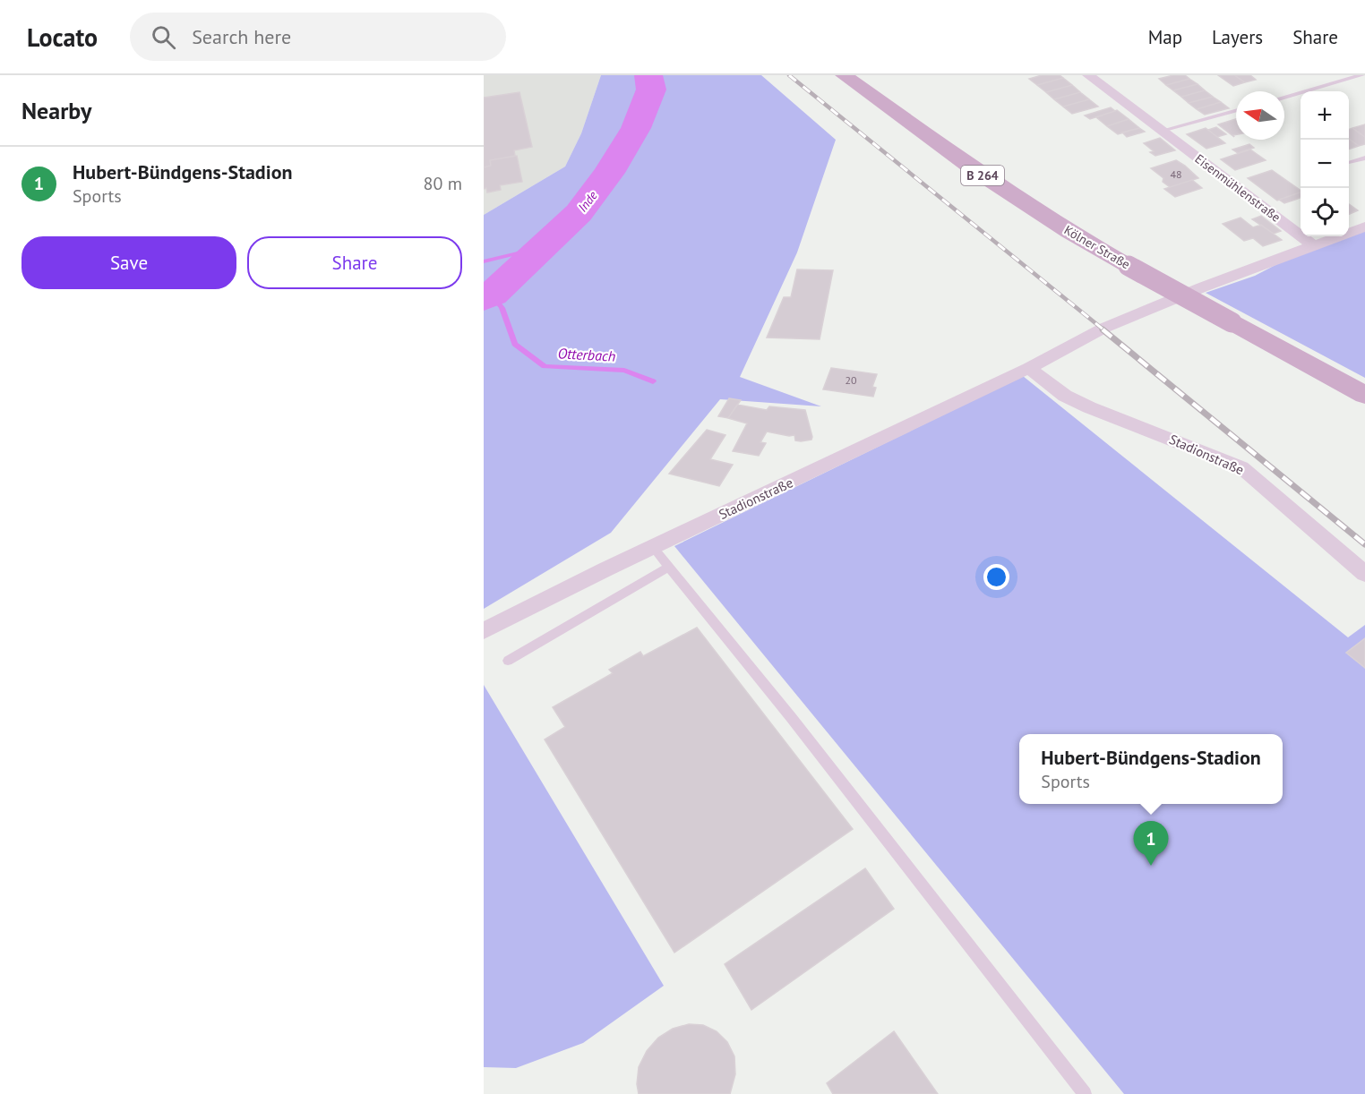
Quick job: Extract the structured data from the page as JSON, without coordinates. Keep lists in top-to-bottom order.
{
  "streets": {
    "main road": ["B 264", "Kölner Straße"],
    "street": ["Eisenmühlenstraße", "Stadionstraße"]
  },
  "crossings": [
    ["Eisenmühlenstraße", "Stadionstraße"]
  ],
  "water": ["Inde", "Otterbach"],
  "house_numbers": ["48", "20"],
  "north": "left",
  "page": {
    "header": "Locato",
    "search": "Search here",
    "nav": ["Map", "Layers", "Share"],
    "heading": "Nearby",
    "map_buttons": ["+", "−"],
    "list": [
      {
        "mark": "1",
        "name": "Hubert-Bündgens-Stadion",
        "note": "Sports",
        "value": "80 m"
      }
    ],
    "buttons": ["Save", "Share"],
    "popup": ["Hubert-Bündgens-Stadion", "Sports"],
    "pins": "1"
  }
}
